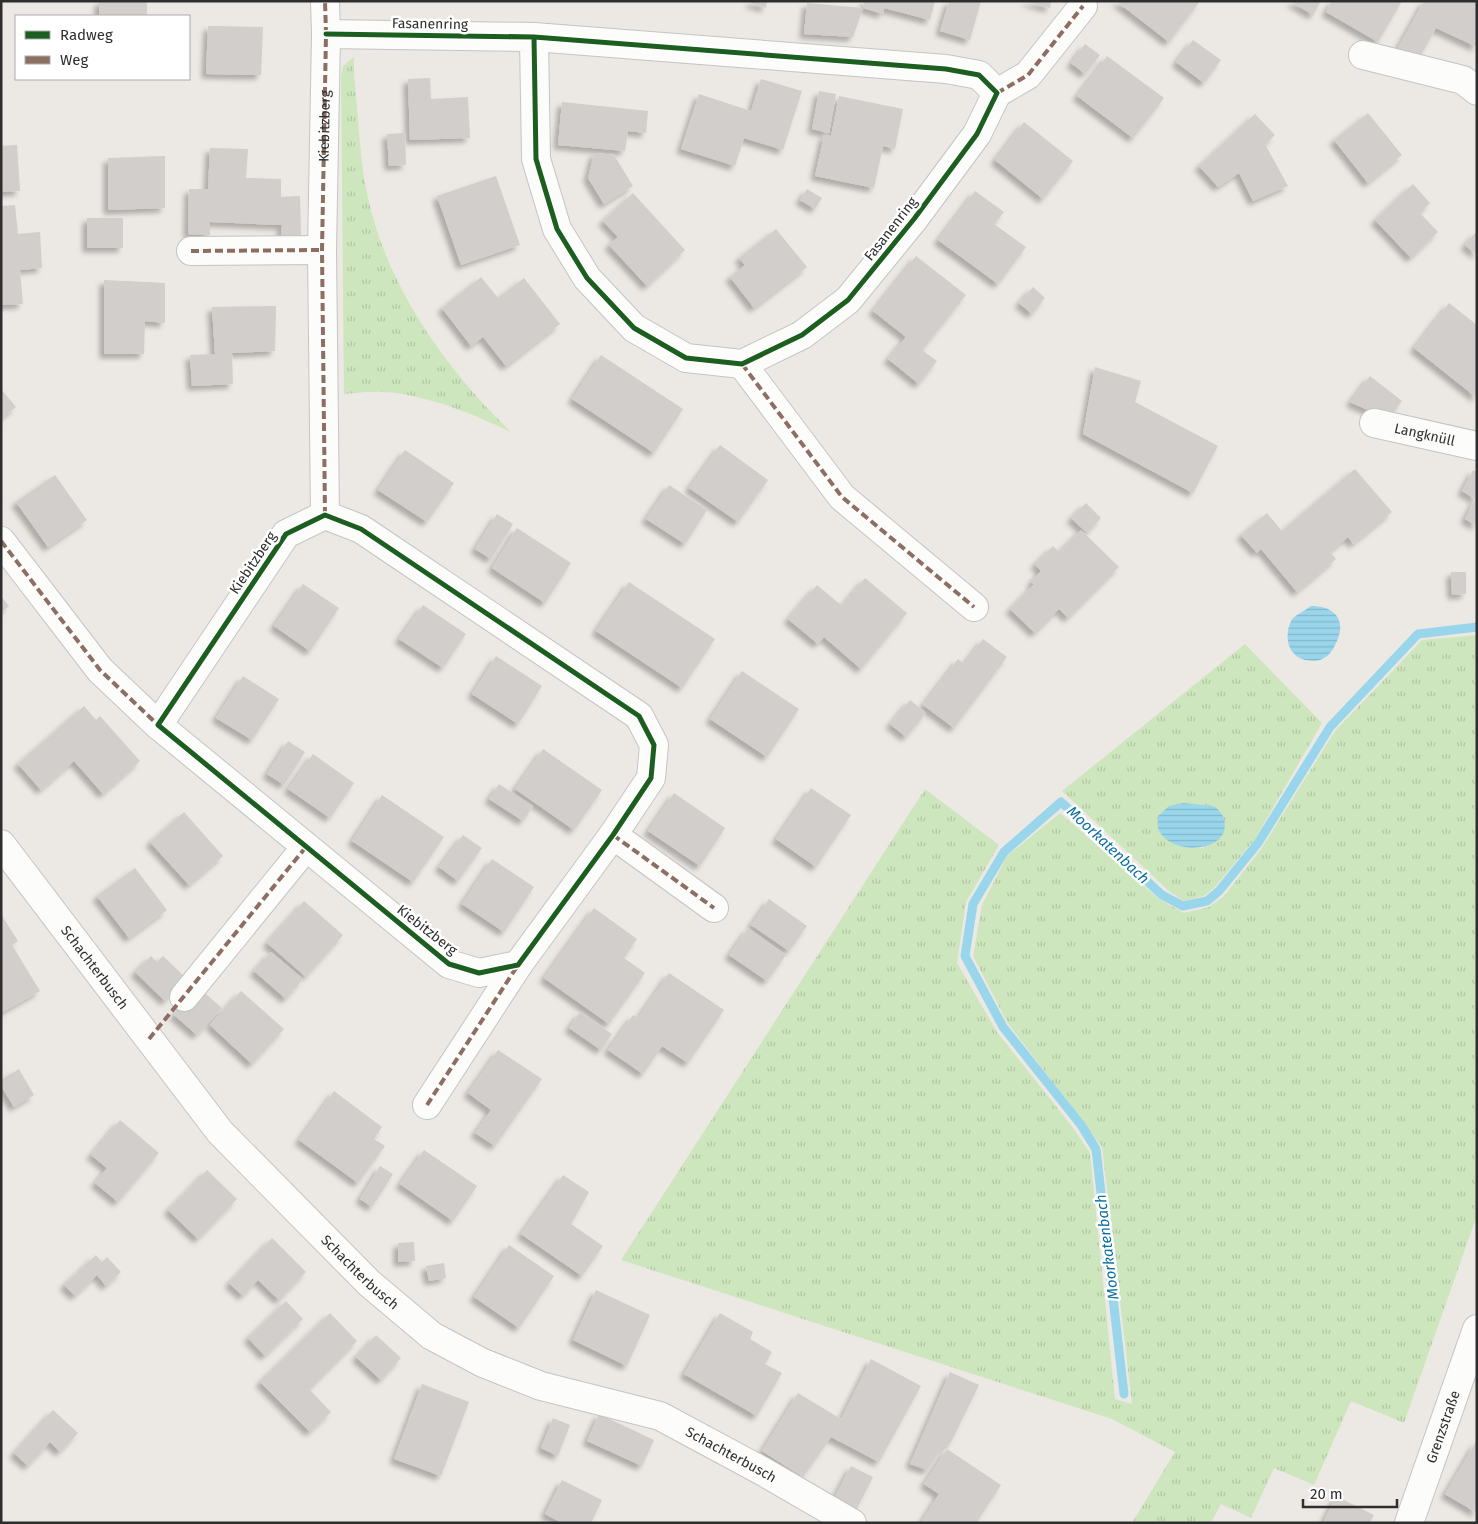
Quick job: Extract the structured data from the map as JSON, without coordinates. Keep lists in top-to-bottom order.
{
  "streets": {
    "street": [
      "Fasanenring",
      "Kiebitzberg",
      "Langknüll",
      "Schachterbusch",
      "Grenzstraße"
    ]
  },
  "crossings": [
    ["Fasanenring", "Kiebitzberg"]
  ],
  "water": ["Moorkatenbach"],
  "legend": ["Radweg", "Weg"],
  "scale_bar": "20 m"
}
